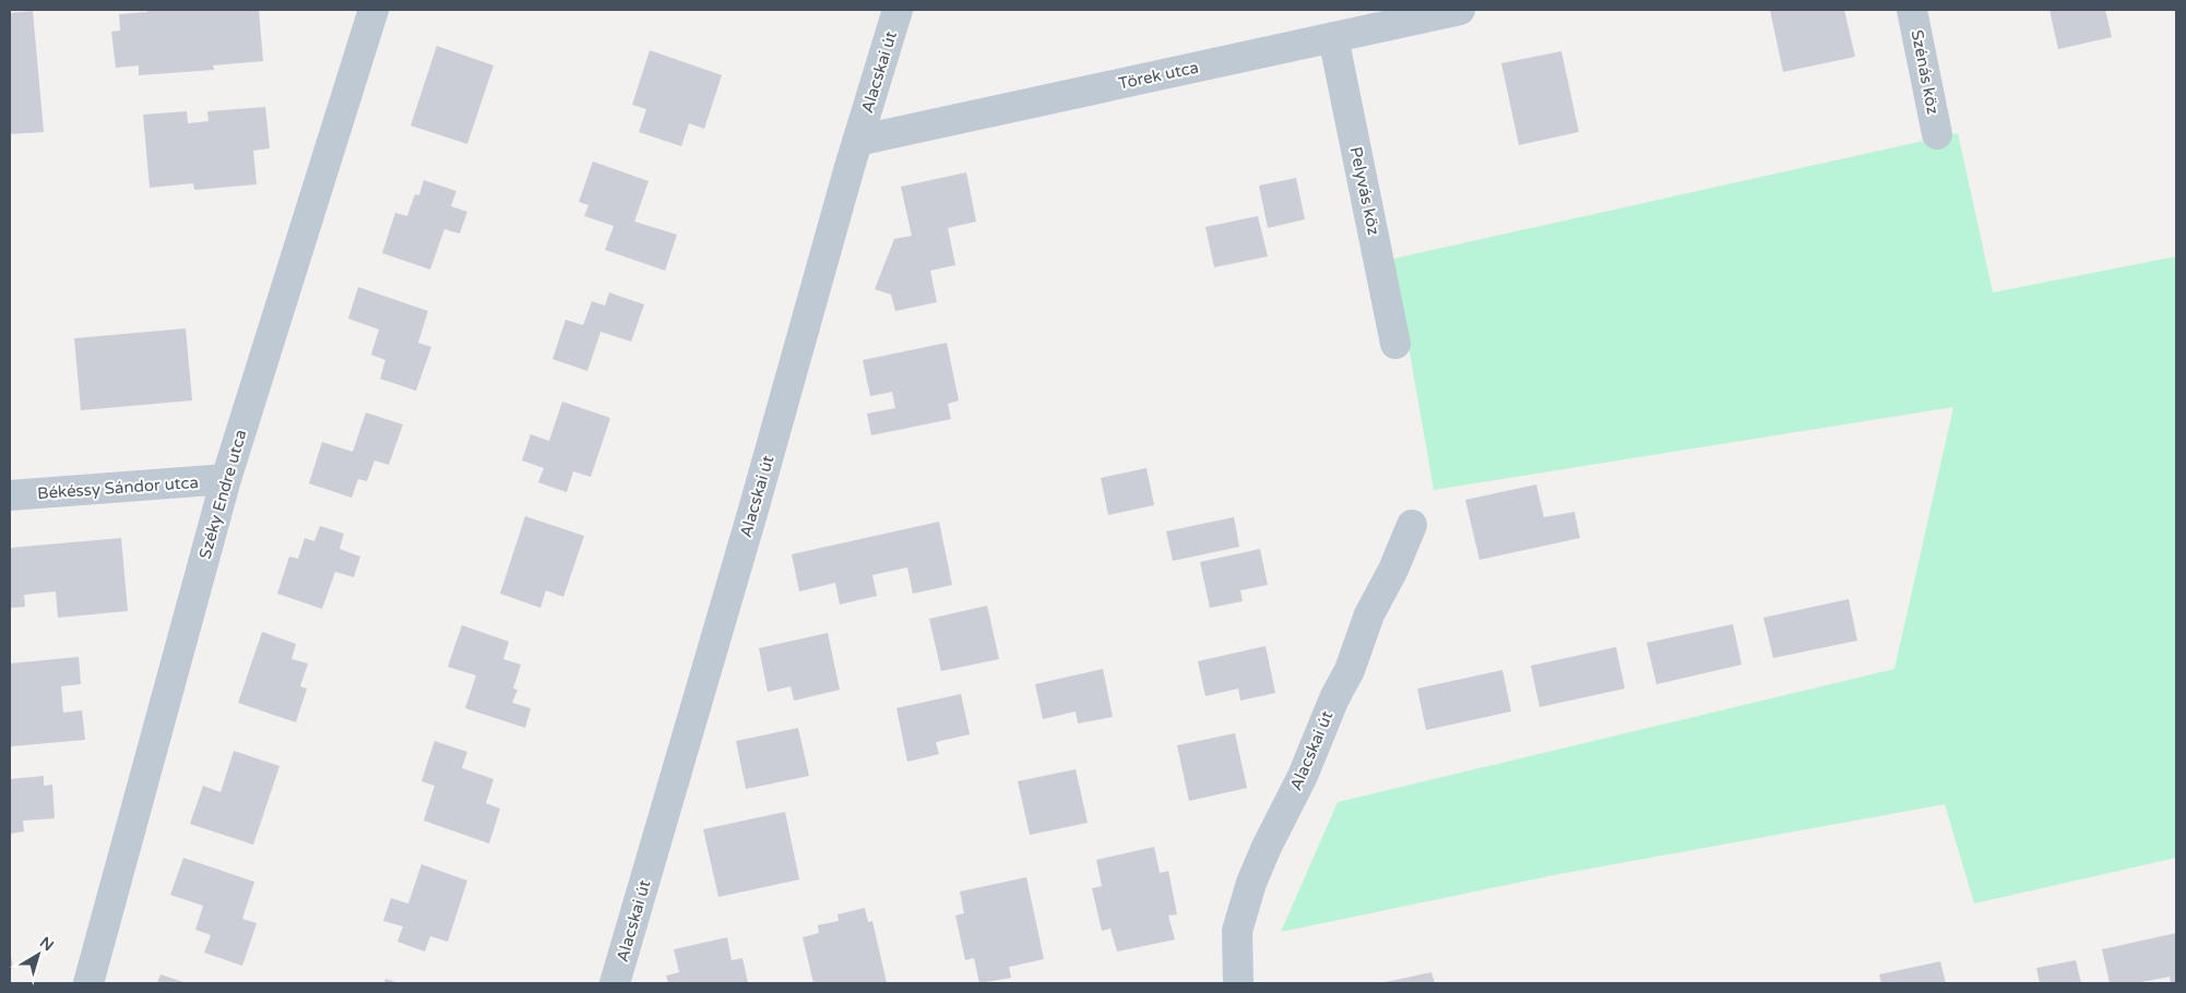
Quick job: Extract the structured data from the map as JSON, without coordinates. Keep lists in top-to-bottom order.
{
  "streets": {
    "street": [
      "Alacskai út",
      "Szénás köz",
      "Törek utca",
      "Pelyvás köz",
      "Békéssy Sándor utca",
      "Széky Endre utca"
    ]
  },
  "crossings": [
    ["Alacskai út", "Törek utca"],
    ["Törek utca", "Pelyvás köz"],
    ["Békéssy Sándor utca", "Széky Endre utca"]
  ],
  "north": "top right"
}
